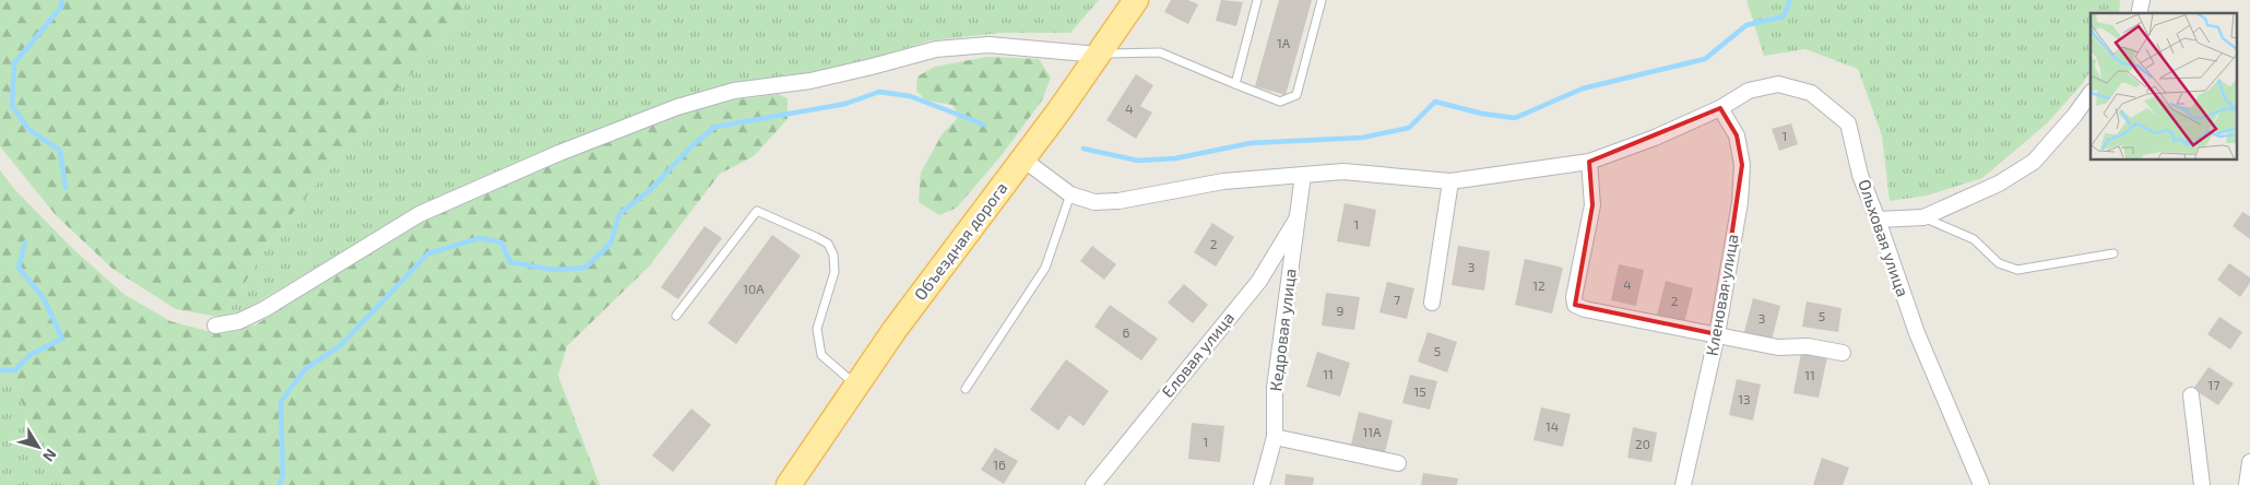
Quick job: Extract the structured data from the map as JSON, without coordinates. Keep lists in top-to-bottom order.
{
  "streets": {
    "main road": ["Объездная дорога"],
    "street": [
      "Ольховая улица",
      "Кленовая улица",
      "Кедровая улица",
      "Еловая улица"
    ]
  },
  "crossings": [
    ["Ольховая улица", "Объездная дорога"],
    ["Ольховая улица", "Кленовая улица"],
    ["Ольховая улица", "Кедровая улица"],
    ["Кедровая улица", "Еловая улица"]
  ],
  "house_numbers": [
    "1А",
    "4",
    "1",
    "1",
    "2",
    "3",
    "4",
    "12",
    "10А",
    "7",
    "2",
    "9",
    "5",
    "3",
    "6",
    "5",
    "11",
    "11",
    "17",
    "15",
    "13",
    "14",
    "11А",
    "1",
    "20",
    "16"
  ],
  "north": "bottom right"
}
